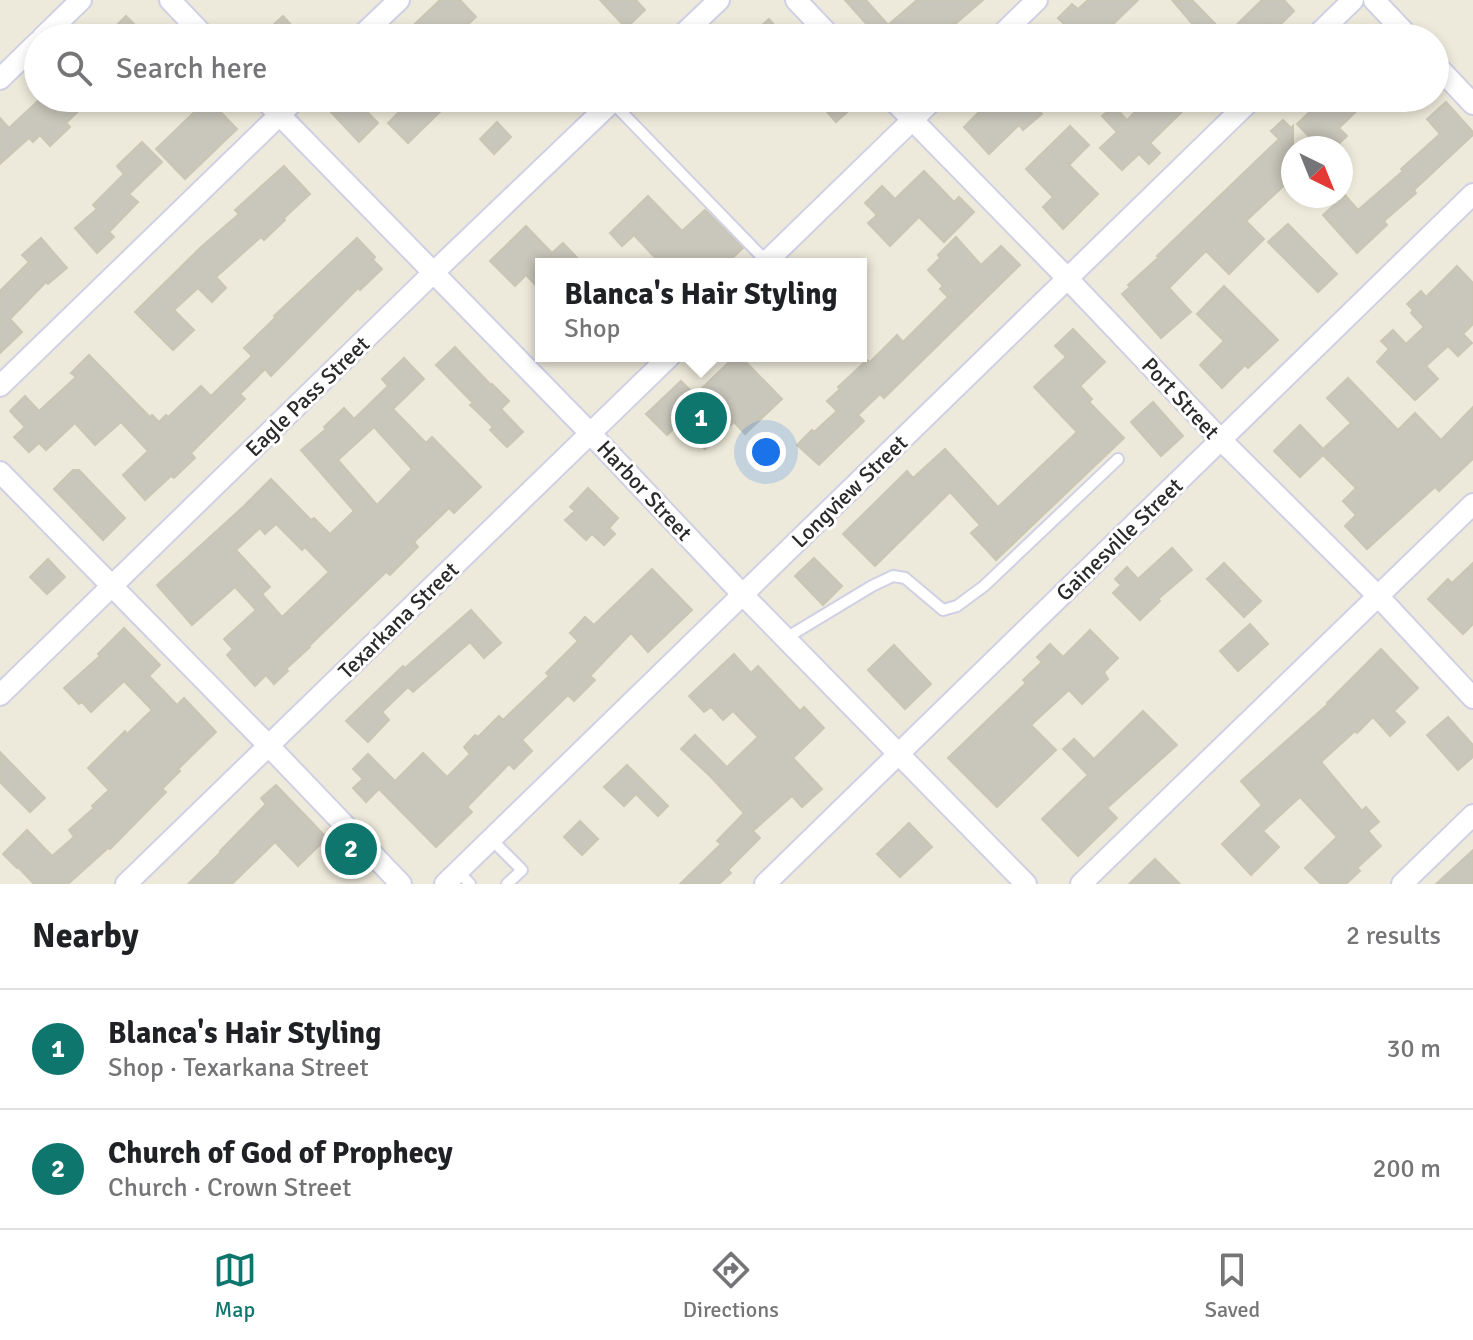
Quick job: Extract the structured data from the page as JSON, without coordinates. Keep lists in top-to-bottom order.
{
  "streets": {
    "street": [
      "Eagle Pass Street",
      "Port Street",
      "Harbor Street",
      "Longview Street",
      "Gainesville Street",
      "Texarkana Street"
    ]
  },
  "crossings": [
    ["Eagle Pass Street", "Harbor Street"],
    ["Port Street", "Longview Street"],
    ["Port Street", "Gainesville Street"],
    ["Harbor Street", "Longview Street"],
    ["Harbor Street", "Gainesville Street"],
    ["Harbor Street", "Texarkana Street"]
  ],
  "north": "bottom right",
  "page": {
    "search": "Search here",
    "popup": ["Blanca's Hair Styling", "Shop"],
    "pins": ["1", "2"],
    "heading": ["Nearby", "2 results"],
    "list": [
      {
        "mark": "1",
        "name": "Blanca's Hair Styling",
        "note": "Shop · Texarkana Street",
        "value": "30 m"
      },
      {
        "mark": "2",
        "name": "Church of God of Prophecy",
        "note": "Church · Crown Street",
        "value": "200 m"
      }
    ],
    "nav": ["Map", "Directions", "Saved"]
  }
}
